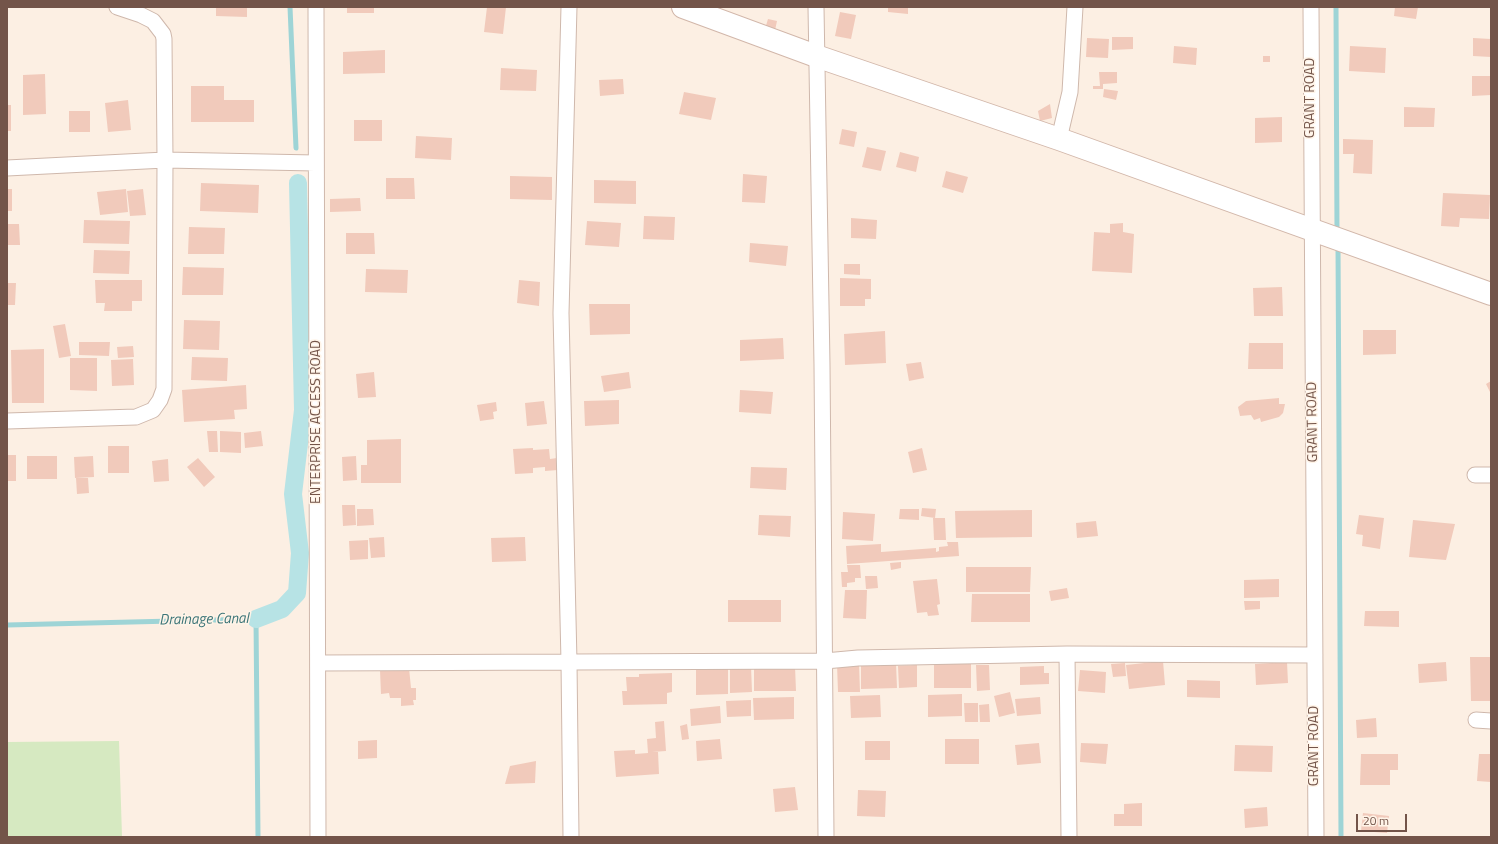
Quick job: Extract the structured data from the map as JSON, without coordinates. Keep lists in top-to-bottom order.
{
  "streets": {
    "street": ["GRANT ROAD", "ENTERPRISE ACCESS ROAD"]
  },
  "water": ["Drainage Canal"],
  "scale_bar": "20 m"
}
